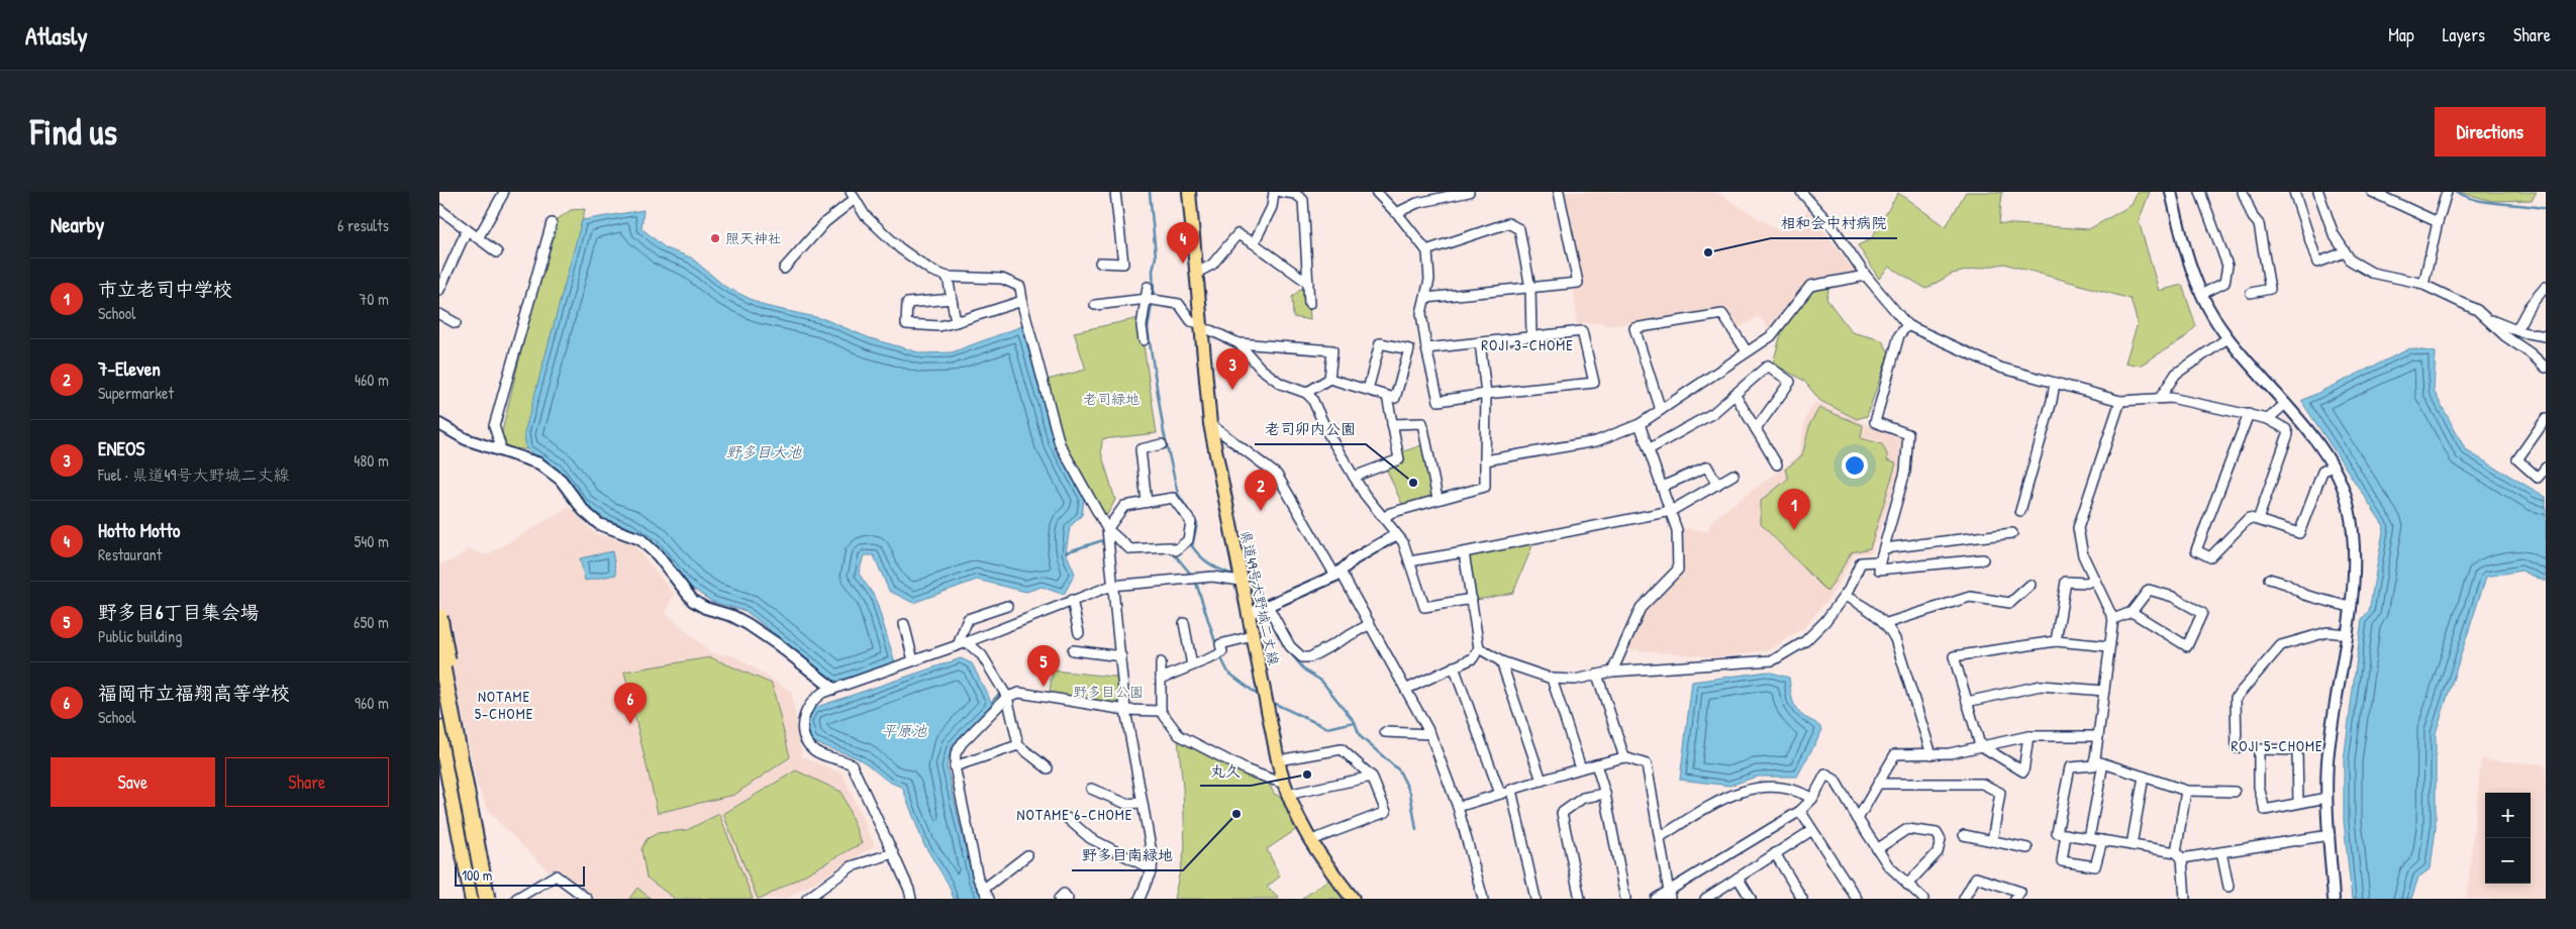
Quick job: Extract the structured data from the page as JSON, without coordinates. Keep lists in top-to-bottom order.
{
  "streets": {
    "main road": ["県道49号大野城二丈線"]
  },
  "districts": [
    "ROJI 3-CHOME",
    "NOTAME 5-CHOME",
    "ROJI 5-CHOME",
    "NOTAME 6-CHOME"
  ],
  "water": ["野多目大池", "平原池"],
  "parks": ["老司緑地", "野多目公園"],
  "places": [
    "照天神社",
    "相和会中村病院",
    "老司卯内公園",
    "丸久",
    "野多目南緑地"
  ],
  "scale_bar": "100 m",
  "page": {
    "header": "Atlasly",
    "nav": ["Map", "Layers", "Share"],
    "buttons": [
      "Directions",
      ["Save", "Share"]
    ],
    "title": "Find us",
    "heading": ["Nearby", "6 results"],
    "pins": [
      "4",
      "3",
      "2",
      "1",
      "5",
      "6"
    ],
    "list": [
      {
        "mark": "1",
        "name": "市立老司中学校",
        "note": "School",
        "value": "70 m"
      },
      {
        "mark": "2",
        "name": "7-Eleven",
        "note": "Supermarket",
        "value": "460 m"
      },
      {
        "mark": "3",
        "name": "ENEOS",
        "note": "Fuel · 県道49号大野城二丈線",
        "value": "480 m"
      },
      {
        "mark": "4",
        "name": "Hotto Motto",
        "note": "Restaurant",
        "value": "540 m"
      },
      {
        "mark": "5",
        "name": "野多目6丁目集会場",
        "note": "Public building",
        "value": "650 m"
      },
      {
        "mark": "6",
        "name": "福岡市立福翔高等学校",
        "note": "School",
        "value": "960 m"
      }
    ],
    "map_buttons": ["+", "−"],
    "scale": "100 m"
  }
}
